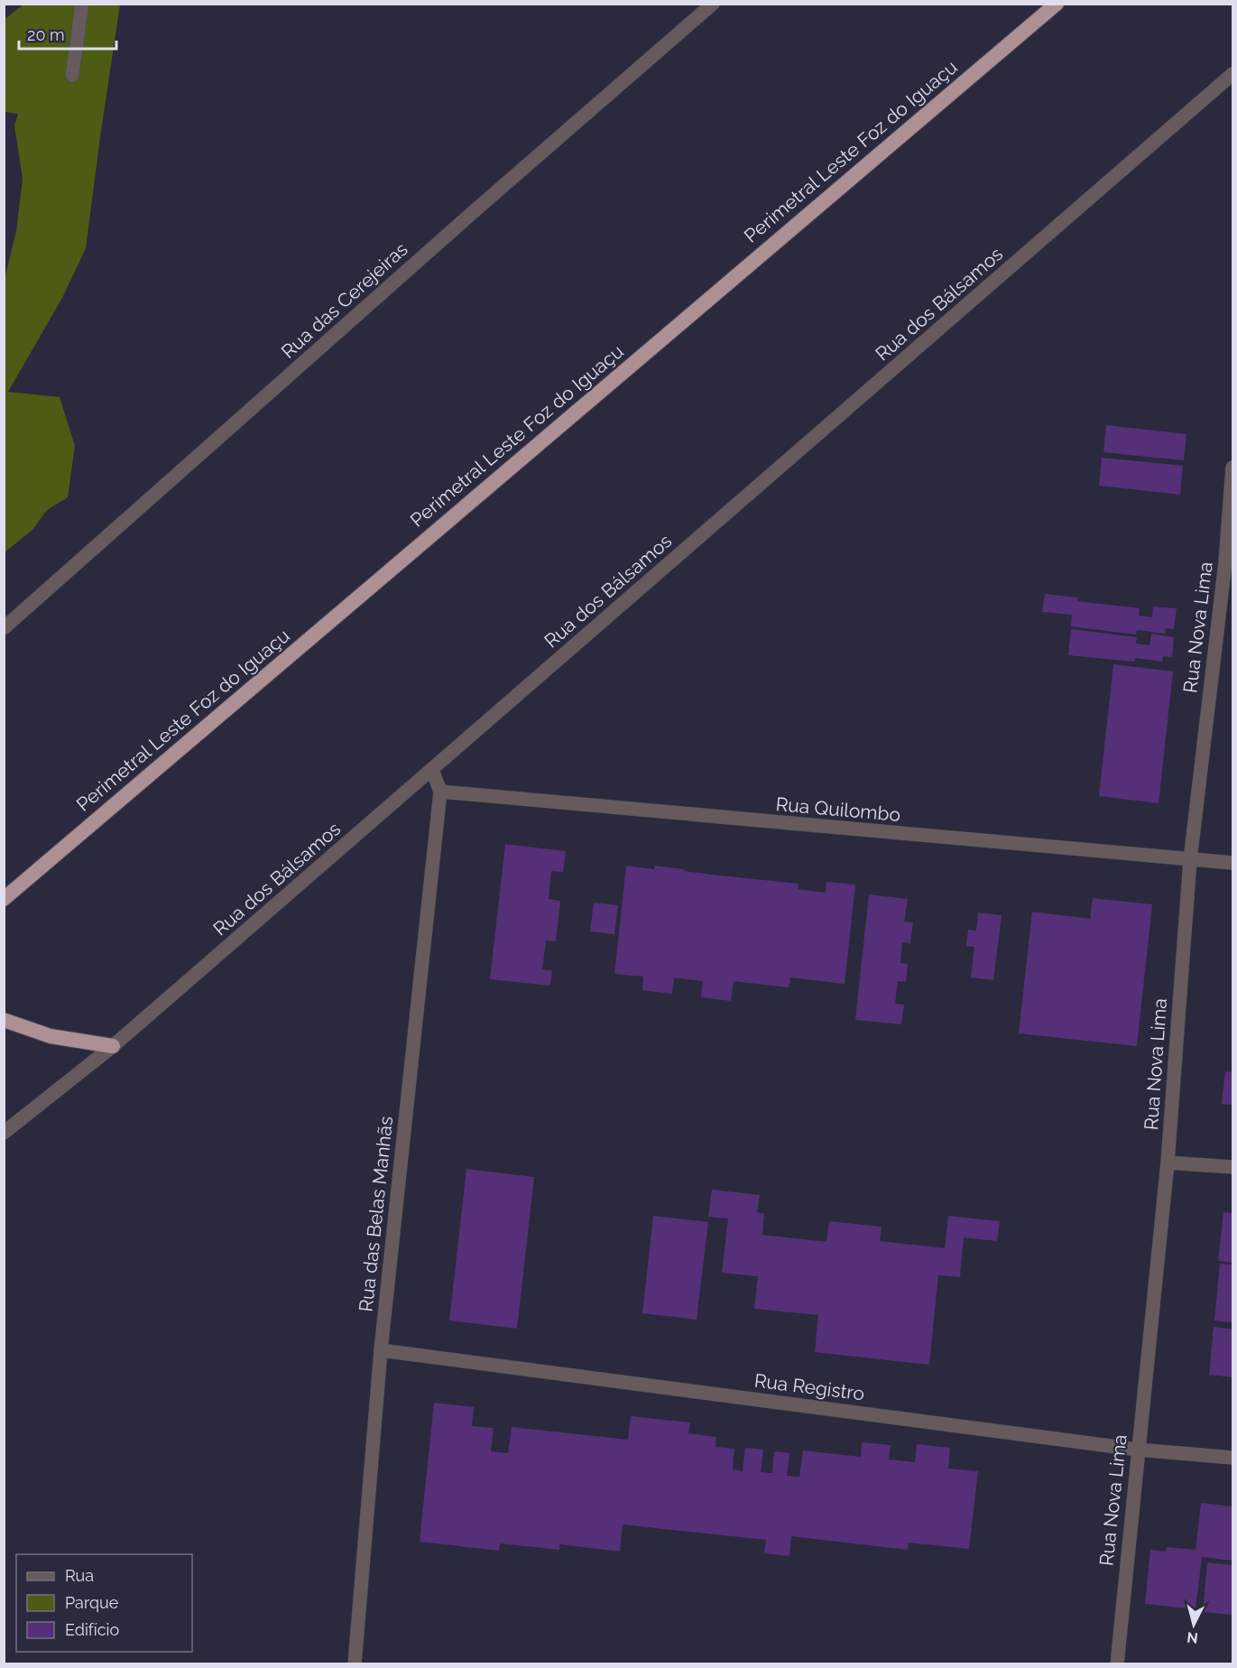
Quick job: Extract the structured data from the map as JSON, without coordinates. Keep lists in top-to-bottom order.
{
  "streets": {
    "highway": ["Perimetral Leste Foz do Iguaçu"],
    "street": [
      "Rua das Cerejeiras",
      "Rua dos Bálsamos",
      "Rua Nova Lima",
      "Rua Quilombo",
      "Rua das Belas Manhãs",
      "Rua Registro"
    ]
  },
  "crossings": [
    ["Rua dos Bálsamos", "Rua das Belas Manhãs"],
    ["Rua Nova Lima", "Rua Quilombo"],
    ["Rua Nova Lima", "Rua Registro"],
    ["Rua Quilombo", "Rua das Belas Manhãs"],
    ["Rua das Belas Manhãs", "Rua Registro"]
  ],
  "legend": ["Rua", "Parque", "Edifício"],
  "scale_bar": "20 m",
  "north": "bottom"
}
